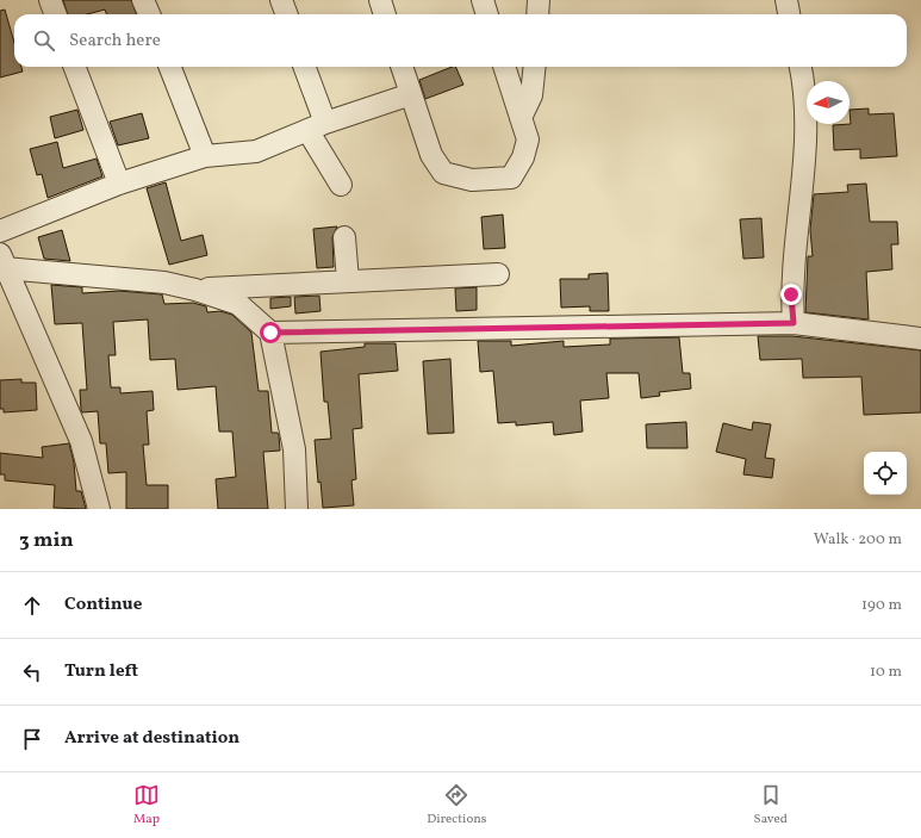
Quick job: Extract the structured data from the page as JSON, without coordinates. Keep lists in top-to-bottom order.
{
  "north": "left",
  "page": {
    "search": "Search here",
    "heading": ["3 min", "Walk · 200 m"],
    "list": [
      ["Continue", "190 m"],
      ["Turn left", "10 m"],
      "Arrive at destination"
    ],
    "nav": ["Map", "Directions", "Saved"]
  }
}
